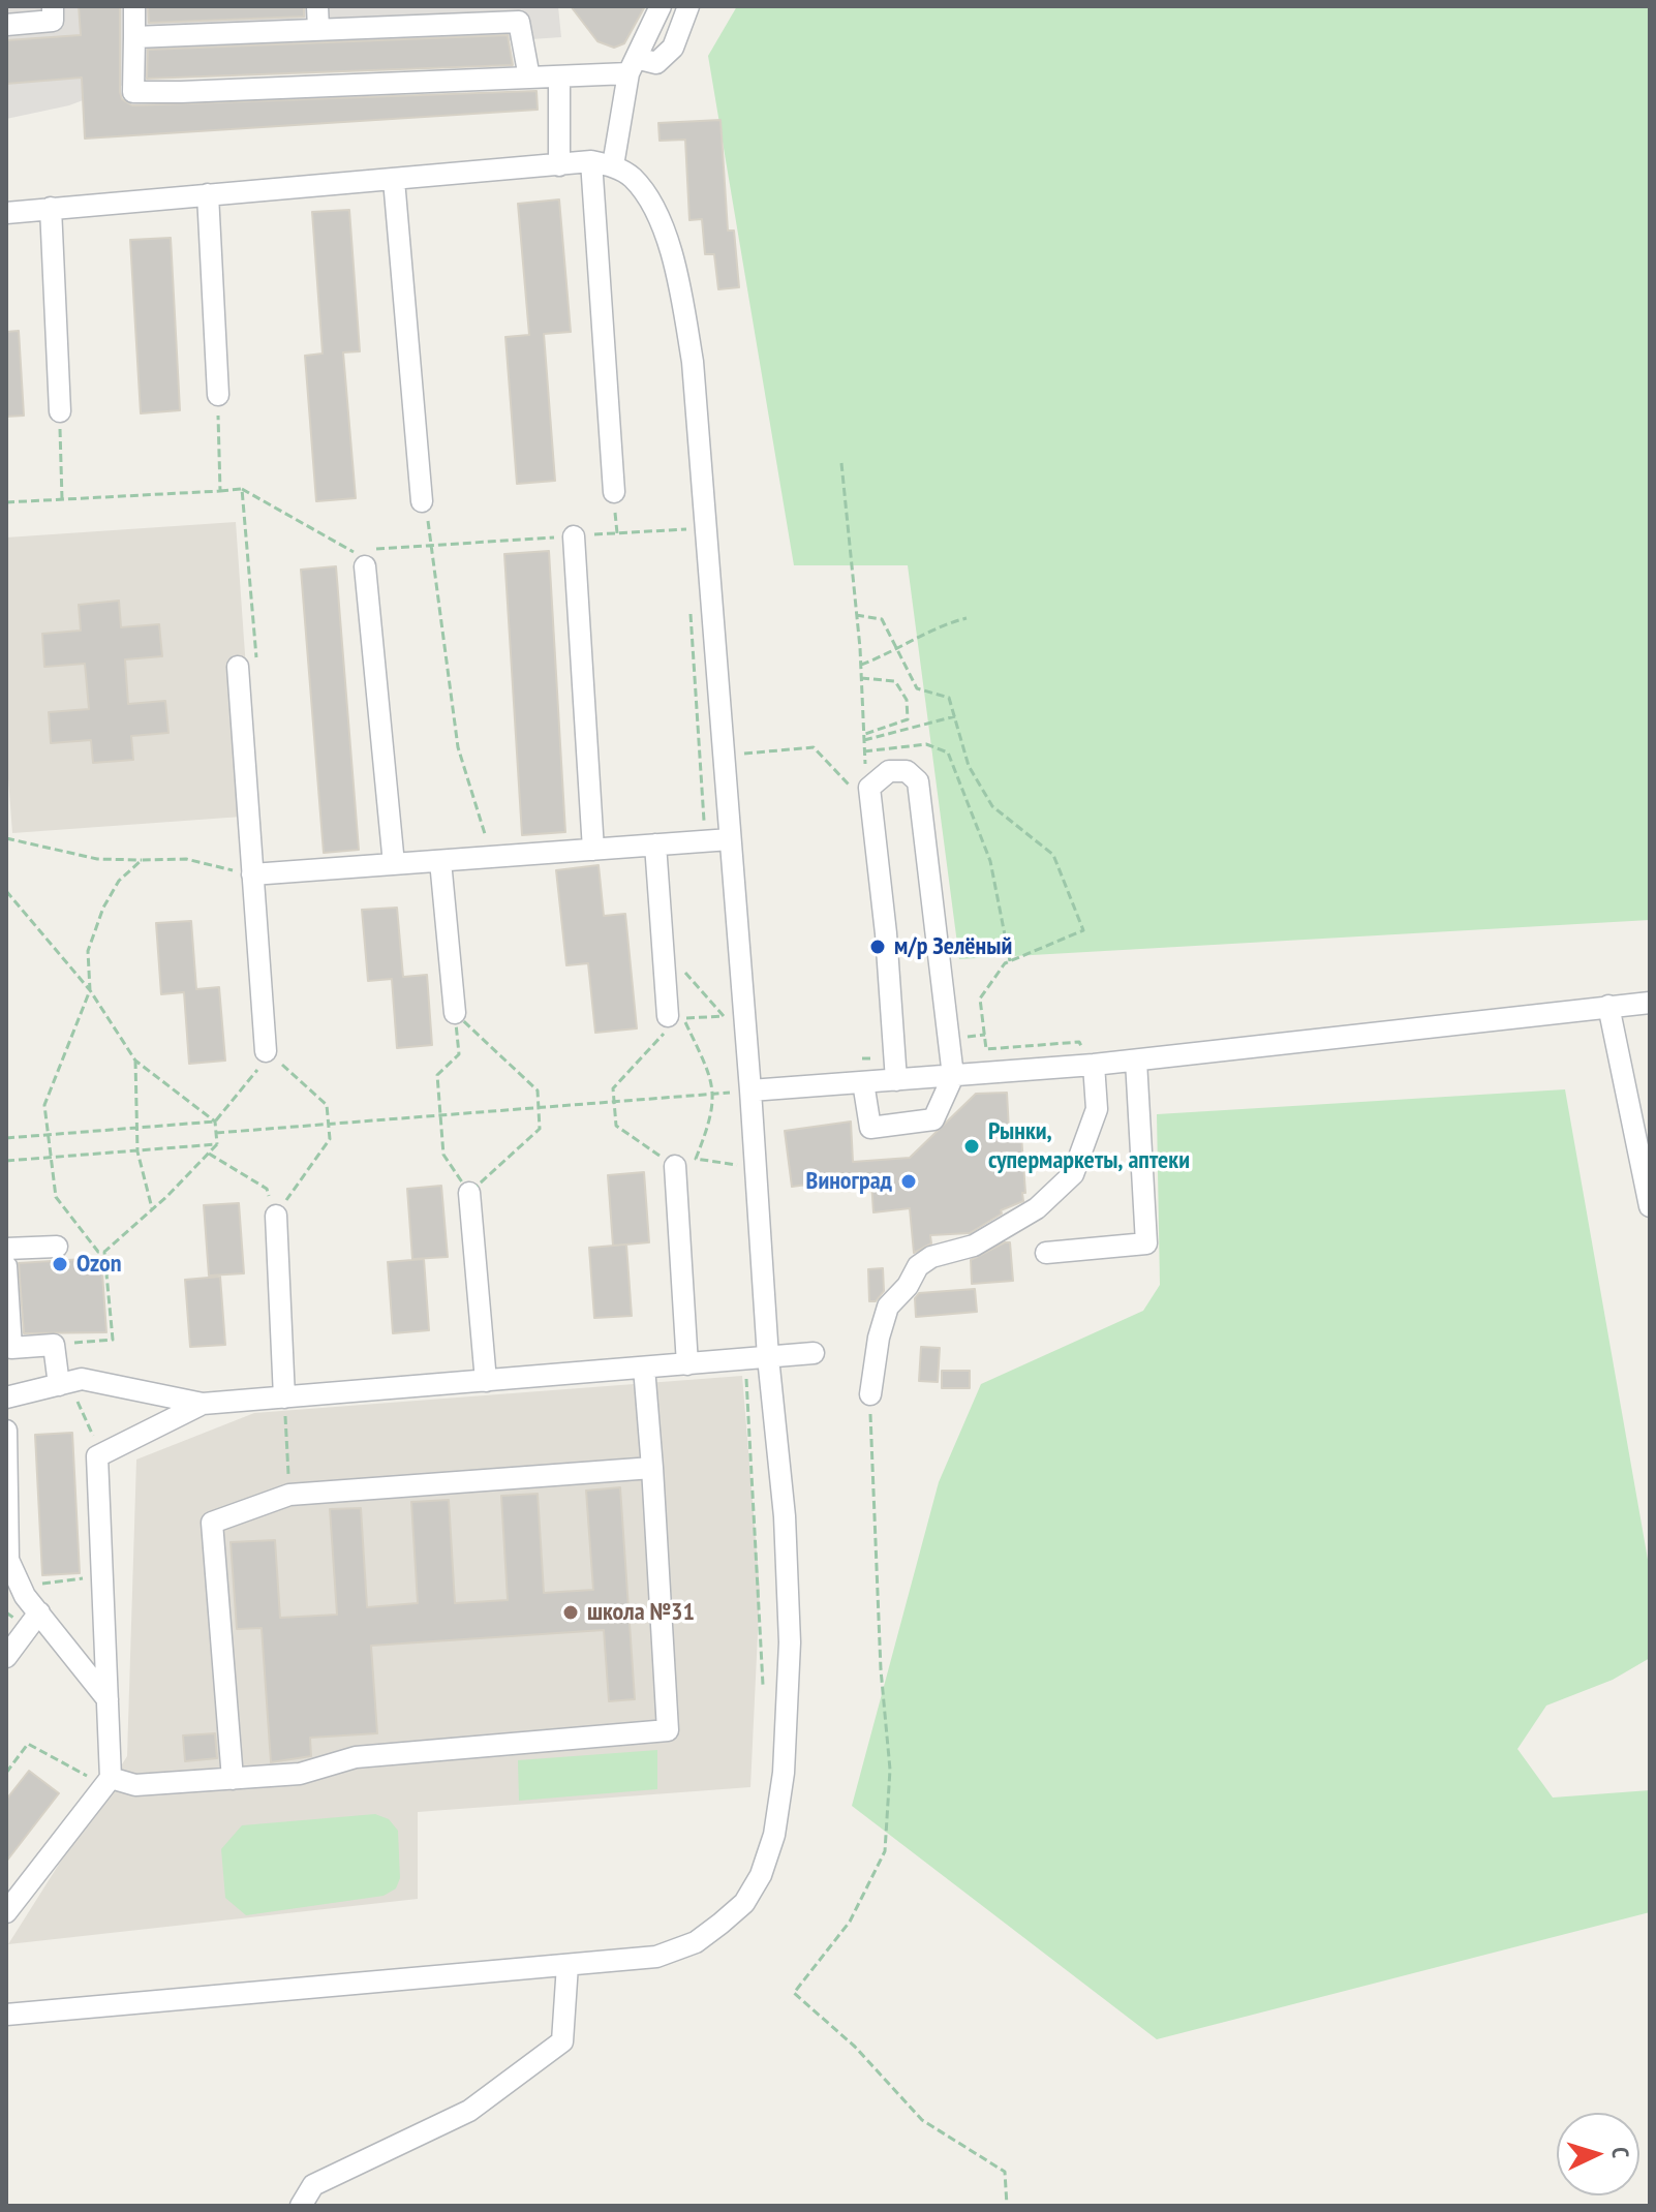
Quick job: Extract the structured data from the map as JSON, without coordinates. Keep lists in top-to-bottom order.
{
  "places": [
    "м/р Зелёный",
    "Рынки, супермаркеты, аптеки",
    "Виноград",
    "Ozon",
    "школа №31"
  ],
  "north": "right"
}
